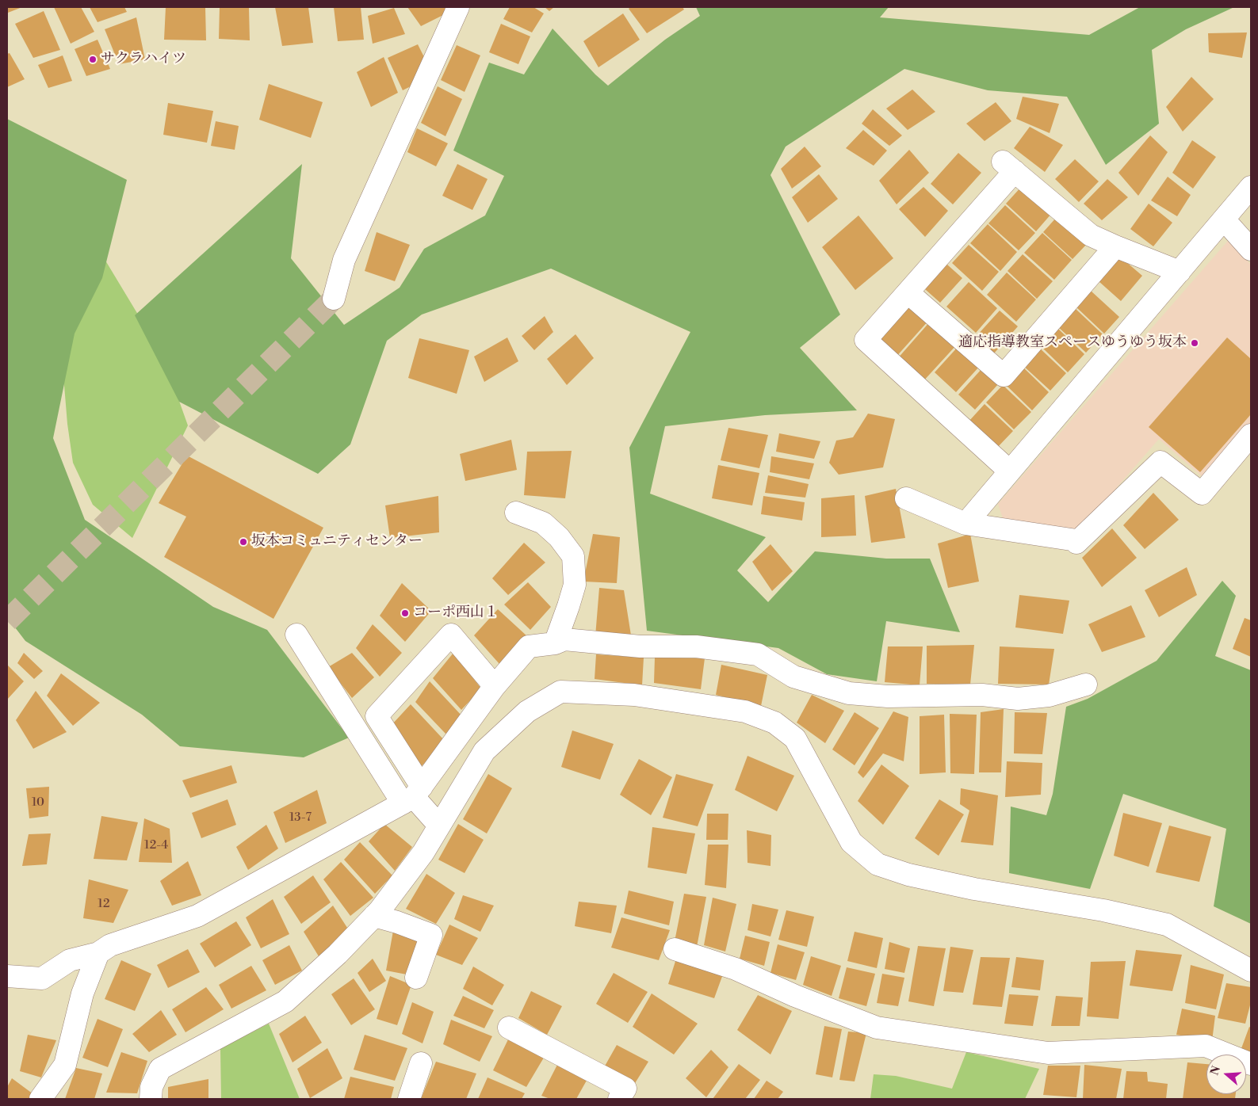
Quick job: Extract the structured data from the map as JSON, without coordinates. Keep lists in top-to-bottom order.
{
  "places": [
    "サクラハイツ",
    "適応指導教室スペースゆうゆう坂本",
    "坂本コミュニティセンター",
    "コーポ西山１"
  ],
  "house_numbers": [
    "10",
    "13-7",
    "12-4",
    "12"
  ],
  "north": "left"
}
